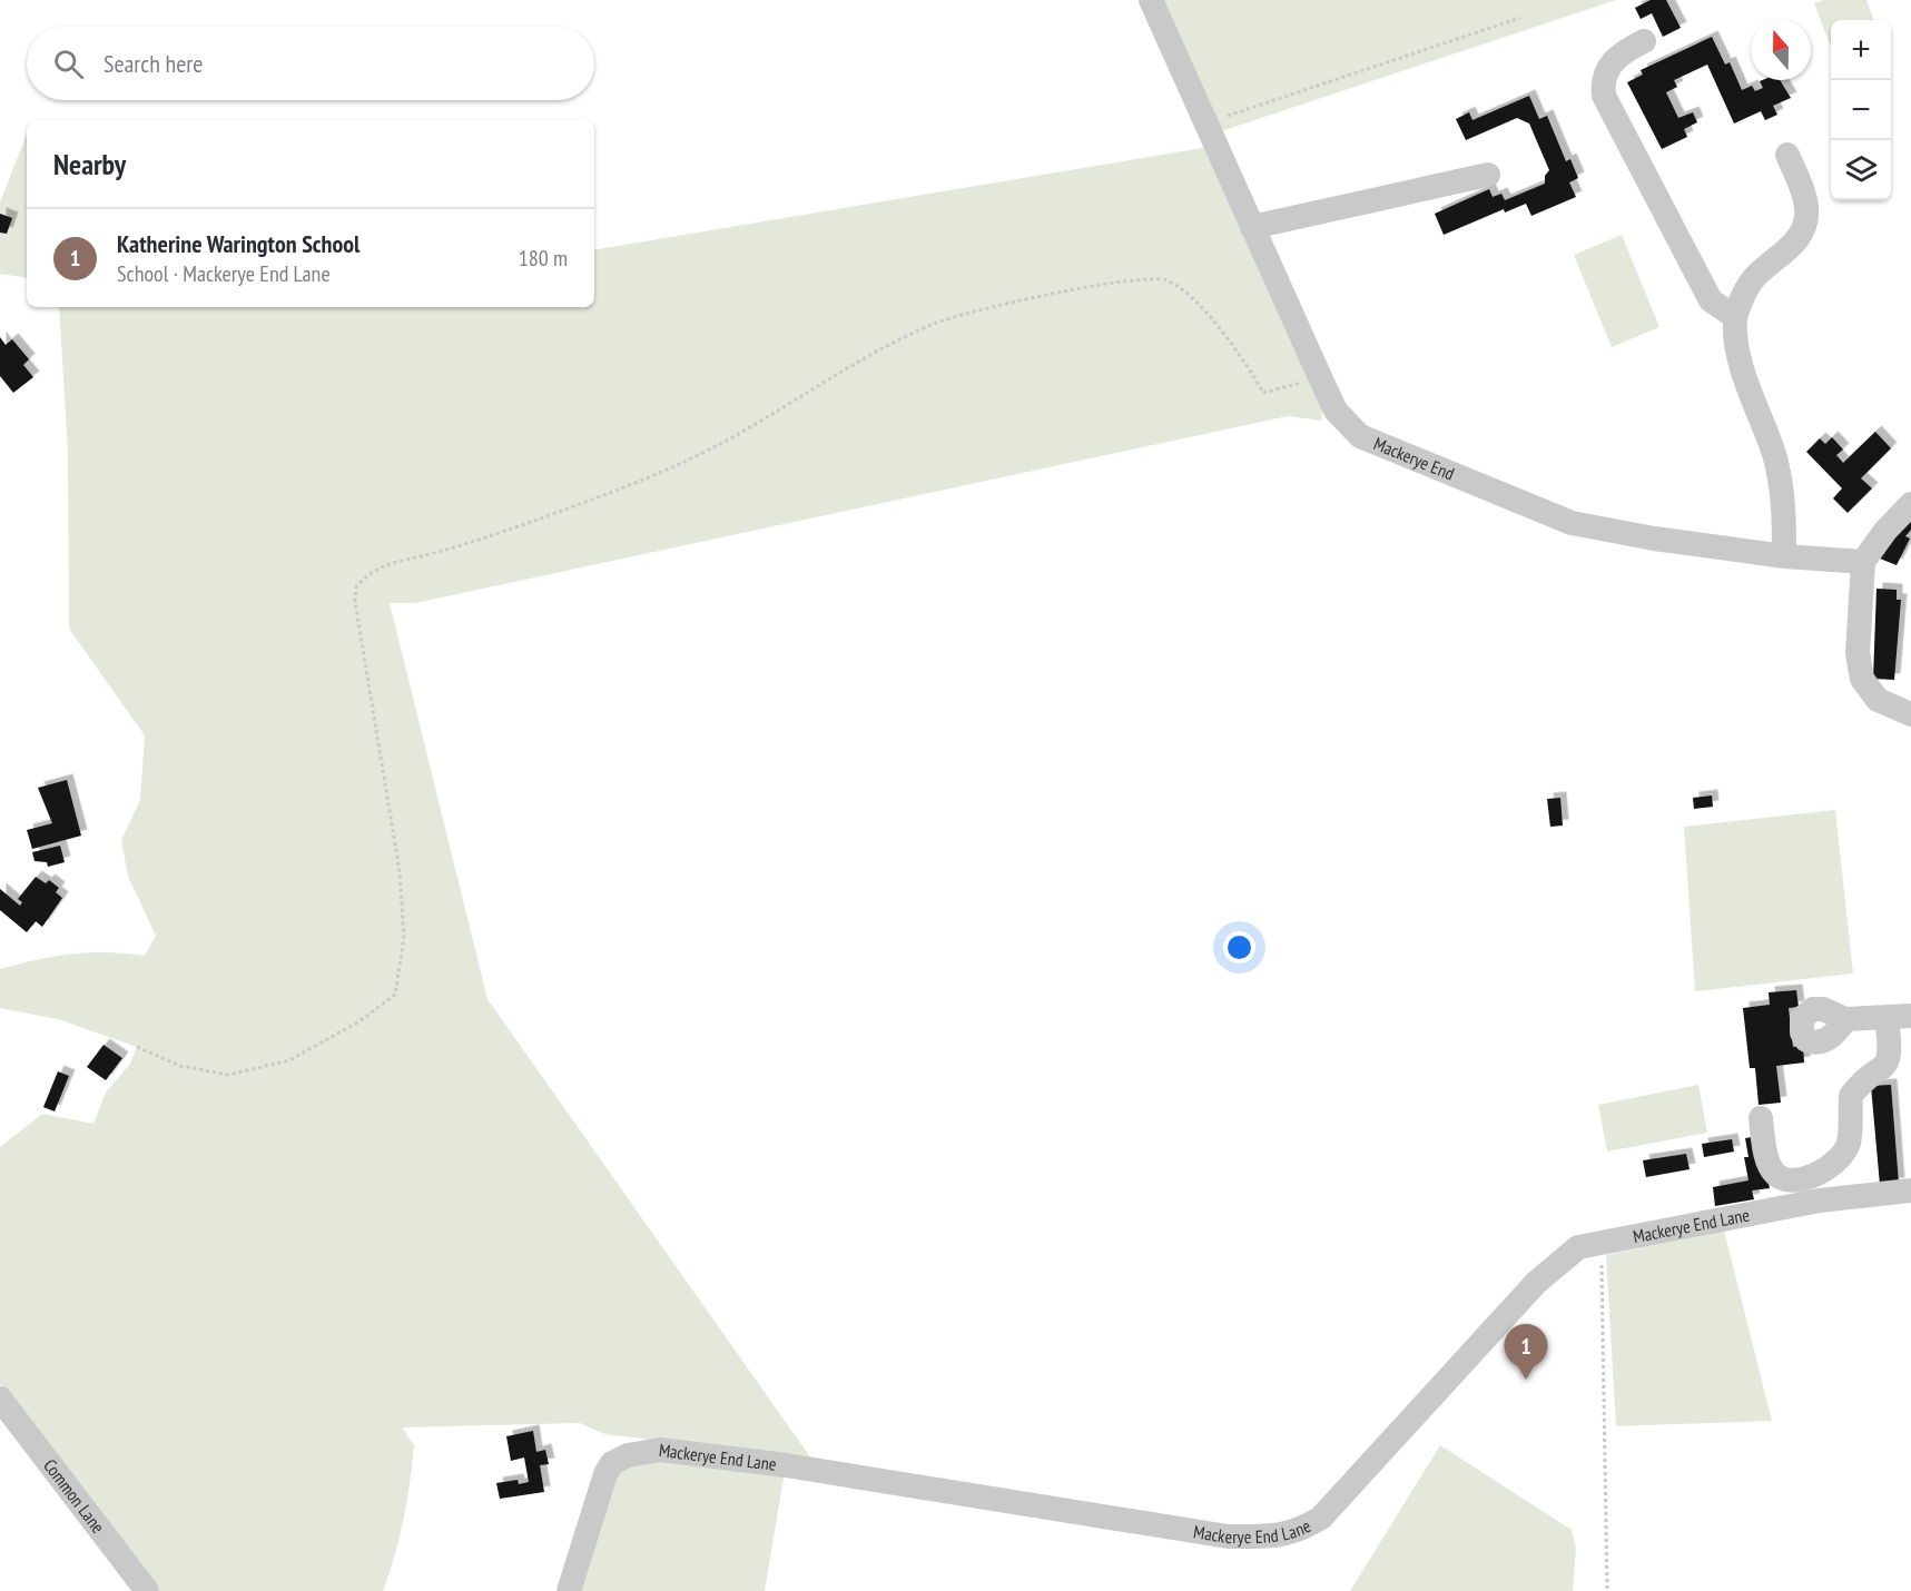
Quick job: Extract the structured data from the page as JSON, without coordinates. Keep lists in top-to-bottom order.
{
  "streets": {
    "street": ["Mackerye End", "Mackerye End Lane", "Common Lane"]
  },
  "north": "top",
  "page": {
    "map_buttons": ["+", "−"],
    "search": "Search here",
    "heading": "Nearby",
    "list": [
      {
        "mark": "1",
        "name": "Katherine Warington School",
        "note": "School · Mackerye End Lane",
        "value": "180 m"
      }
    ],
    "pins": "1"
  }
}
